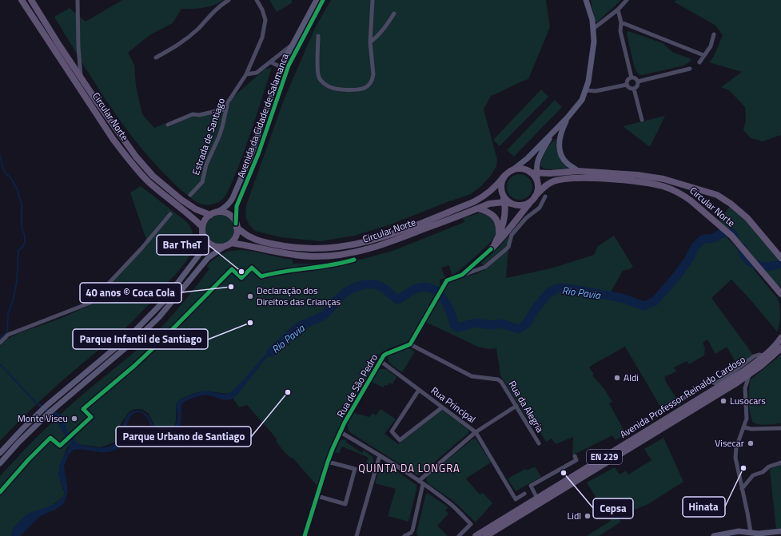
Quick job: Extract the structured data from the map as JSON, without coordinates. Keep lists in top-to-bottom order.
{
  "streets": {
    "main road": ["Circular Norte", "Avenida Professor Reinaldo Cardoso", "EN 229"],
    "street": [
      "Avenida da Cidade de Salamanca",
      "Estrada de Santiago",
      "Rua de São Pedro",
      "Rua Principal",
      "Rua da Alegria"
    ]
  },
  "crossings": [
    ["Avenida da Cidade de Salamanca", "Circular Norte"],
    ["Rua de São Pedro", "Rua Principal"],
    ["Rua de São Pedro", "Rua da Alegria"]
  ],
  "districts": ["QUINTA DA LONGRA"],
  "water": ["Rio Pavia"],
  "places": [
    "Bar TheT",
    "40 anos © Coca Cola",
    "Declaração dos Direitos das Crianças",
    "Parque Infantil de Santiago",
    "Aldi",
    "Parque Urbano de Santiago",
    "Lusocars",
    "Monte Viseu",
    "Visecar",
    "Hinata",
    "Cepsa",
    "Lidl"
  ]
}
